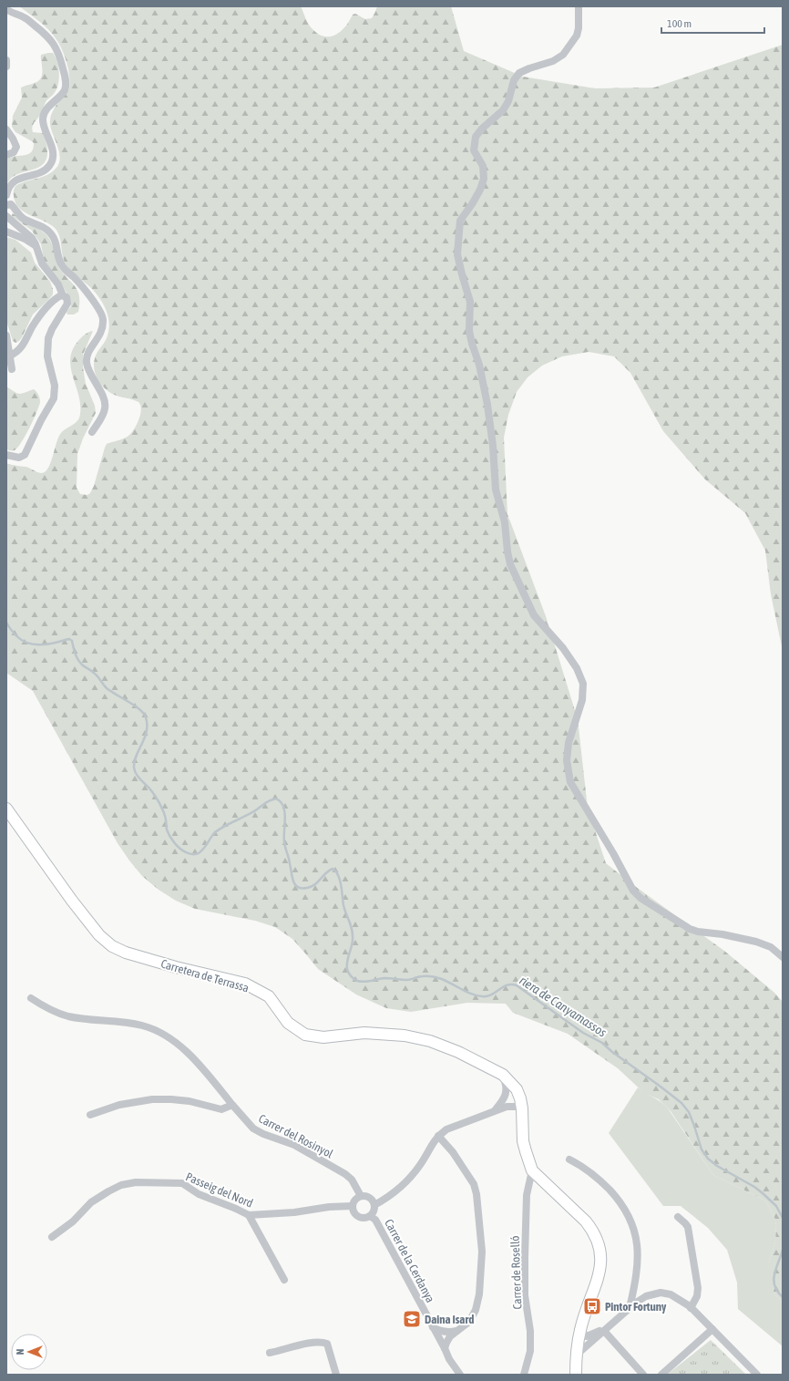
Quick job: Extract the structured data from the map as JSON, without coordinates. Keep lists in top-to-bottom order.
{
  "streets": {
    "street": [
      "Carretera de Terrassa",
      "Carrer del Rosinyol",
      "Passeig del Nord",
      "Carrer de la Cerdanya",
      "Carrer de Roselló"
    ]
  },
  "crossings": [
    ["Carretera de Terrassa", "Carrer de Roselló"],
    ["Carrer del Rosinyol", "Passeig del Nord"],
    ["Carrer del Rosinyol", "Carrer de la Cerdanya"],
    ["Passeig del Nord", "Carrer de la Cerdanya"]
  ],
  "water": ["riera de Canyamassos"],
  "places": {
    "bus stop": ["Pintor Fortuny"],
    "school or university": ["Daina Isard"]
  },
  "scale_bar": "100 m",
  "north": "left"
}
